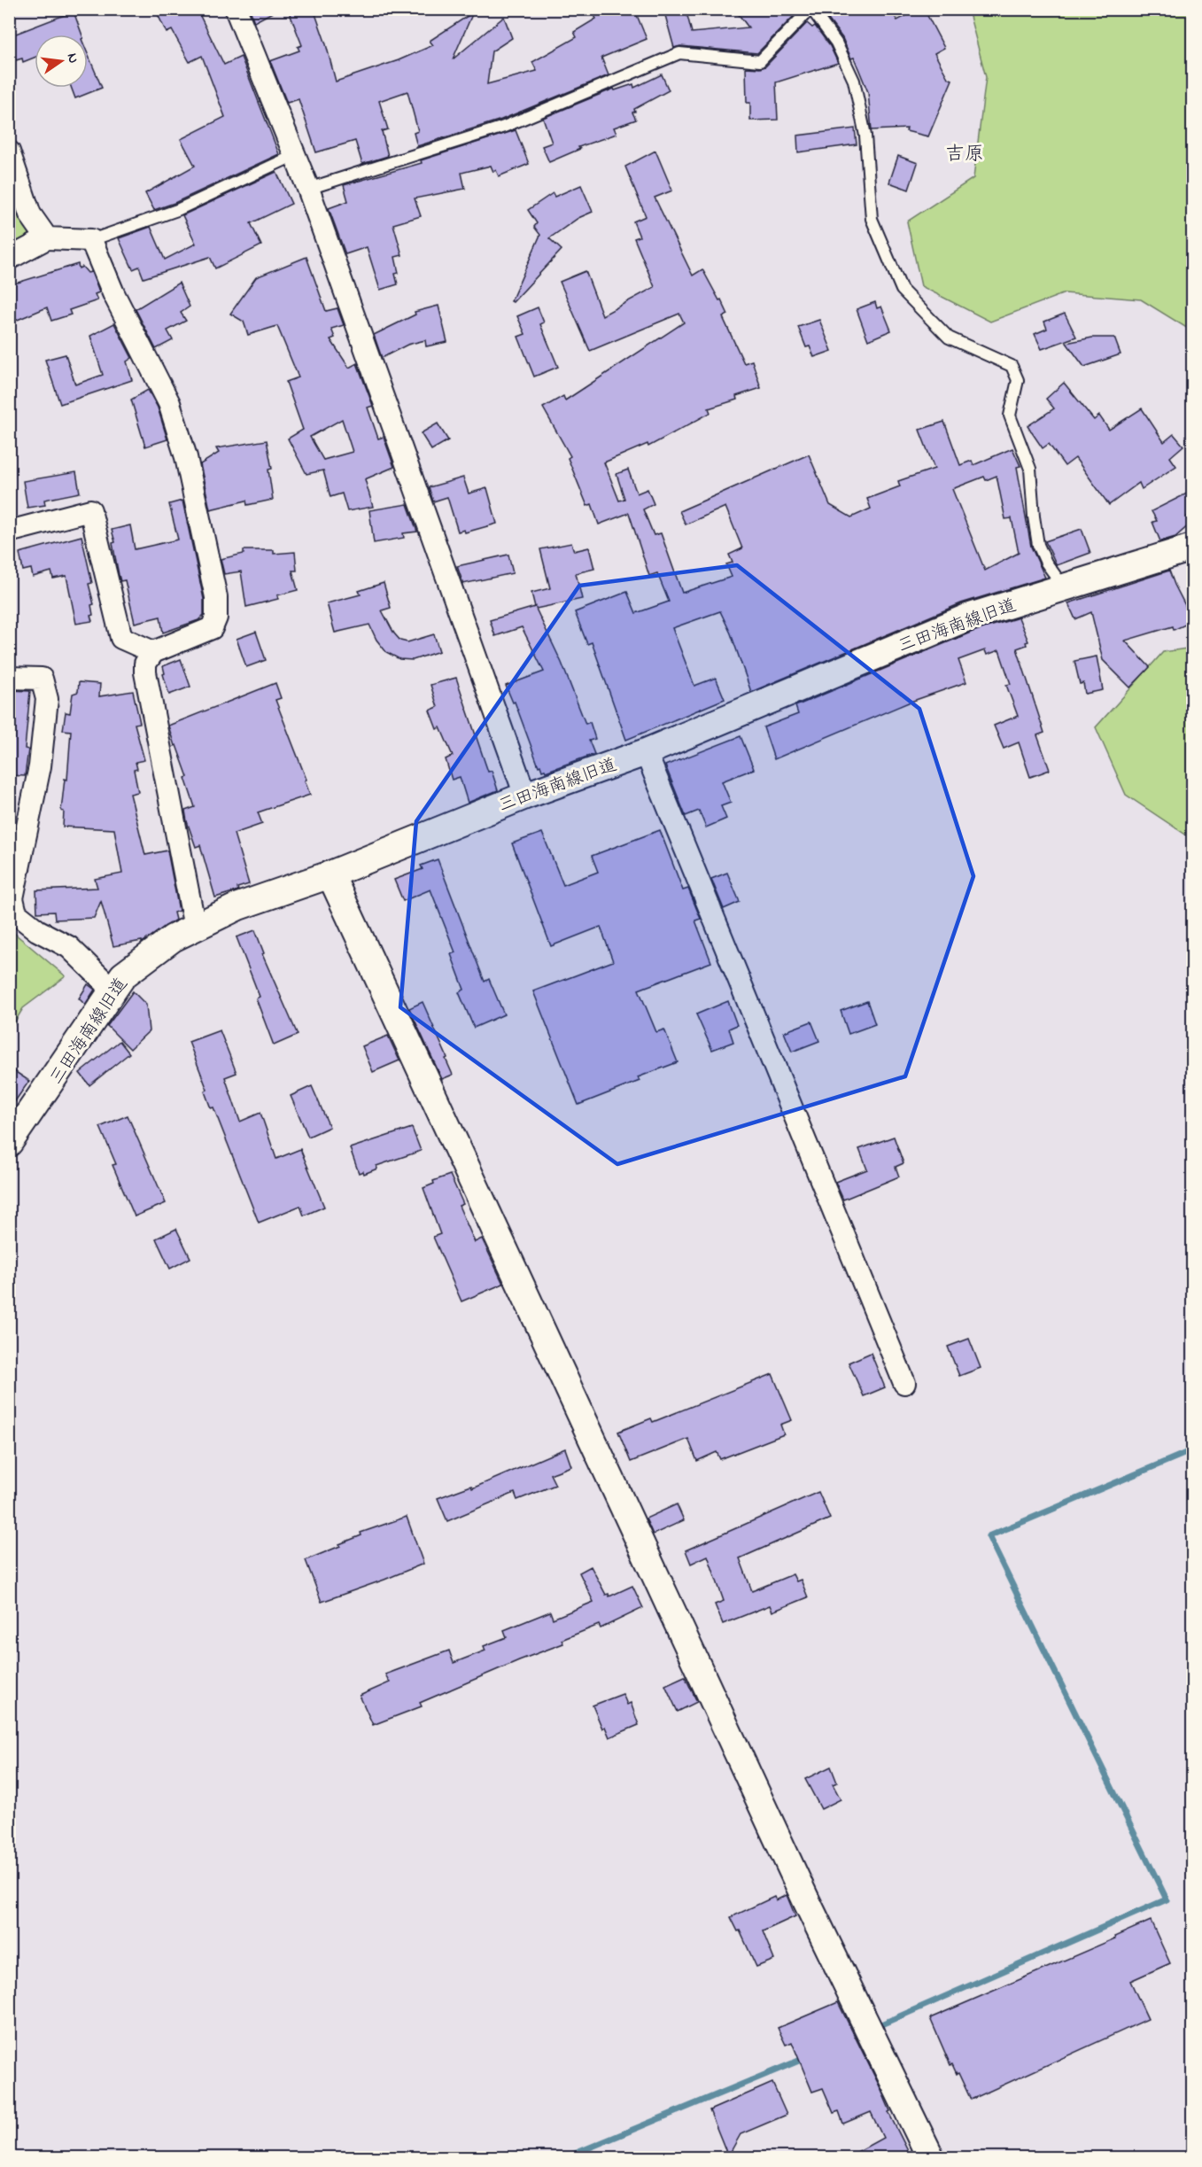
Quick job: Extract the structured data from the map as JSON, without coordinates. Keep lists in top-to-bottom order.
{
  "streets": {
    "street": ["三田海南線旧道"]
  },
  "districts": ["吉原"],
  "north": "right"
}
